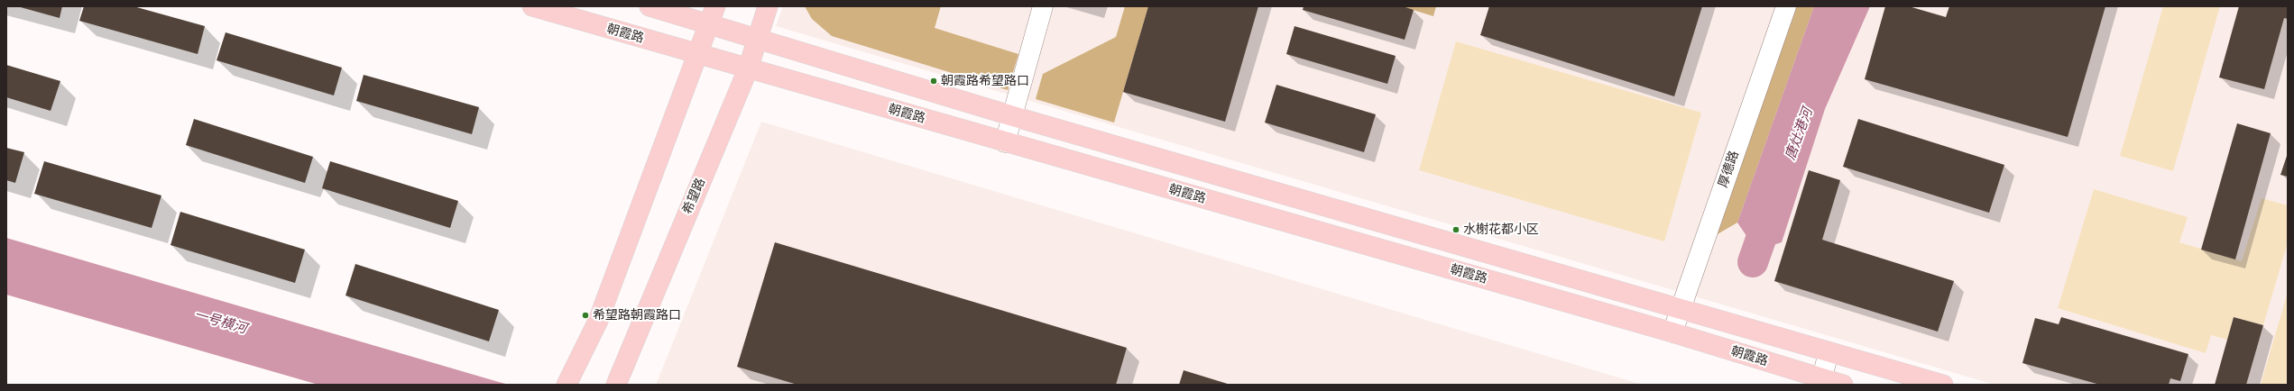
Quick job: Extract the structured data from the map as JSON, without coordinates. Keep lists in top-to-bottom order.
{
  "streets": {
    "main road": ["朝霞路", "希望路"],
    "street": ["厚德路"]
  },
  "crossings": [
    ["朝霞路", "厚德路"],
    ["朝霞路", "希望路"]
  ],
  "water": ["唐灶港河", "一号横河"],
  "places": ["朝霞路希望路口", "水榭花都小区", "希望路朝霞路口"]
}
